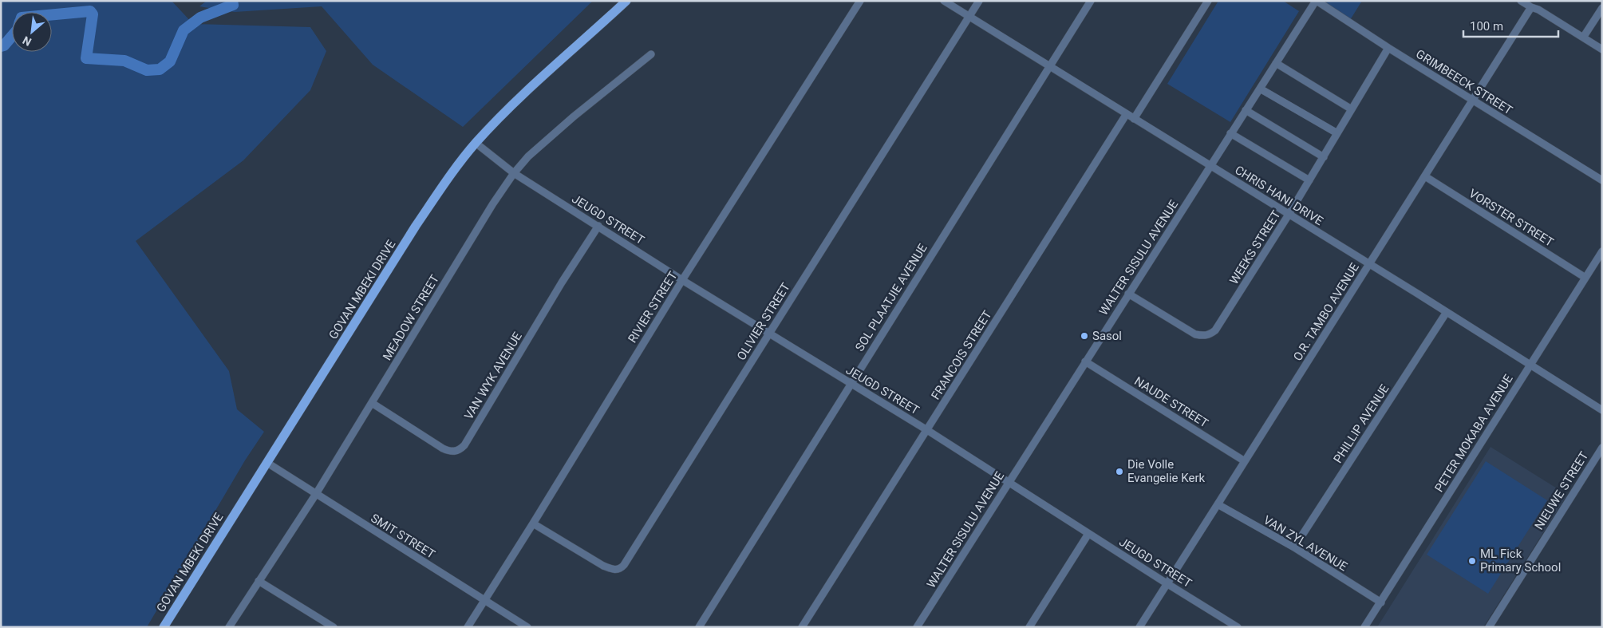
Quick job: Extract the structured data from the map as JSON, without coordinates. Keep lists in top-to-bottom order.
{
  "streets": {
    "main road": ["GOVAN MBEKI DRIVE"],
    "street": [
      "GRIMBEECK STREET",
      "CHRIS HANI DRIVE",
      "VORSTER STREET",
      "JEUGD STREET",
      "WEEKS STREET",
      "WALTER SISULU AVENUE",
      "SOL PLAATJIE AVENUE",
      "RIVIER STREET",
      "O.R. TAMBO AVENUE",
      "MEADOW STREET",
      "OLIVIER STREET",
      "FRANCOIS STREET",
      "VAN WYK AVENUE",
      "NAUDE STREET",
      "PHILLIP AVENUE",
      "PETER MOKABA AVENUE",
      "NIEUWE STREET",
      "SMIT STREET",
      "VAN ZYL AVENUE"
    ]
  },
  "crossings": [
    ["GRIMBEECK STREET", "WEEKS STREET"],
    ["GRIMBEECK STREET", "WALTER SISULU AVENUE"],
    ["GRIMBEECK STREET", "O.R. TAMBO AVENUE"],
    ["CHRIS HANI DRIVE", "WEEKS STREET"],
    ["CHRIS HANI DRIVE", "WALTER SISULU AVENUE"],
    ["CHRIS HANI DRIVE", "SOL PLAATJIE AVENUE"],
    ["CHRIS HANI DRIVE", "O.R. TAMBO AVENUE"],
    ["CHRIS HANI DRIVE", "OLIVIER STREET"],
    ["CHRIS HANI DRIVE", "FRANCOIS STREET"],
    ["CHRIS HANI DRIVE", "PHILLIP AVENUE"],
    ["CHRIS HANI DRIVE", "PETER MOKABA AVENUE"],
    ["VORSTER STREET", "O.R. TAMBO AVENUE"],
    ["VORSTER STREET", "PETER MOKABA AVENUE"],
    ["JEUGD STREET", "WALTER SISULU AVENUE"],
    ["JEUGD STREET", "GOVAN MBEKI DRIVE"],
    ["JEUGD STREET", "SOL PLAATJIE AVENUE"],
    ["JEUGD STREET", "RIVIER STREET"],
    ["JEUGD STREET", "O.R. TAMBO AVENUE"],
    ["JEUGD STREET", "MEADOW STREET"],
    ["JEUGD STREET", "OLIVIER STREET"],
    ["JEUGD STREET", "FRANCOIS STREET"],
    ["JEUGD STREET", "VAN WYK AVENUE"],
    ["WEEKS STREET", "WALTER SISULU AVENUE"],
    ["WALTER SISULU AVENUE", "NAUDE STREET"],
    ["GOVAN MBEKI DRIVE", "SMIT STREET"],
    ["RIVIER STREET", "OLIVIER STREET"],
    ["RIVIER STREET", "SMIT STREET"],
    ["O.R. TAMBO AVENUE", "NAUDE STREET"],
    ["O.R. TAMBO AVENUE", "VAN ZYL AVENUE"],
    ["MEADOW STREET", "VAN WYK AVENUE"],
    ["MEADOW STREET", "SMIT STREET"],
    ["PHILLIP AVENUE", "VAN ZYL AVENUE"],
    ["PETER MOKABA AVENUE", "VAN ZYL AVENUE"]
  ],
  "places": ["Sasol", "Die Volle Evangelie Kerk", "ML Fick Primary School"],
  "scale_bar": "100 m",
  "north": "bottom left"
}
